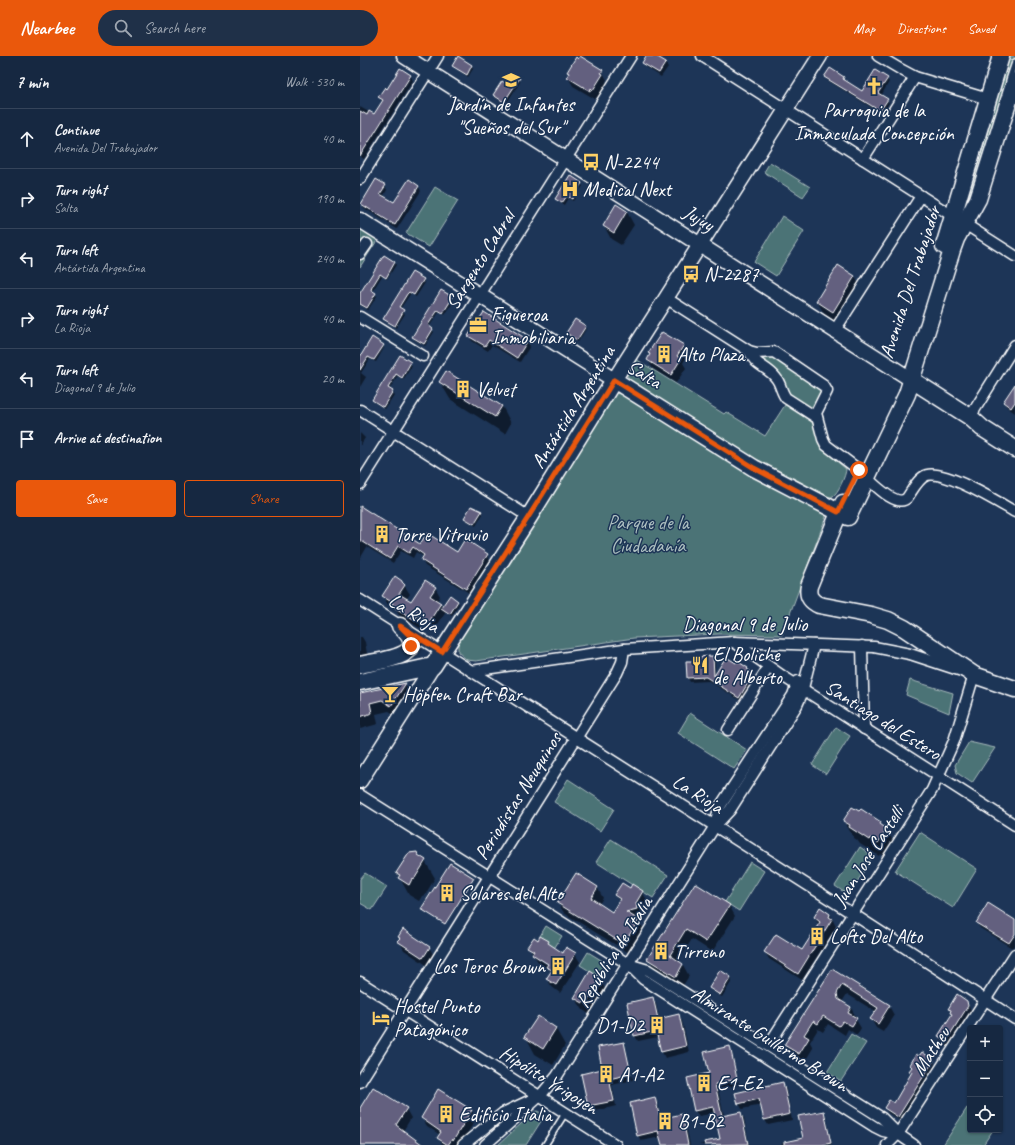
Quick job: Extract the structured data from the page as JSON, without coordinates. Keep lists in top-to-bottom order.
{
  "streets": {
    "main road": [
      "Jujuy",
      "Avenida Del Trabajador",
      "Salta",
      "Antártida Argentina",
      "Diagonal 9 de Julio"
    ],
    "street": [
      "Sargento Cabral",
      "La Rioja",
      "Santiago del Estero",
      "Periodistas Neuquinos",
      "Juan José Castelli",
      "República de Italia",
      "Almirante Guillermo Brown",
      "Matheu",
      "Hipólito Yrigoyen"
    ]
  },
  "crossings": [
    ["Jujuy", "Sargento Cabral"],
    ["Jujuy", "Avenida Del Trabajador"],
    ["Jujuy", "Antártida Argentina"],
    ["Sargento Cabral", "Salta"],
    ["Avenida Del Trabajador", "Salta"],
    ["Avenida Del Trabajador", "Diagonal 9 de Julio"],
    ["Avenida Del Trabajador", "Juan José Castelli"],
    ["Salta", "Antártida Argentina"],
    ["Antártida Argentina", "La Rioja"],
    ["La Rioja", "Diagonal 9 de Julio"],
    ["La Rioja", "Periodistas Neuquinos"],
    ["La Rioja", "Juan José Castelli"],
    ["La Rioja", "República de Italia"],
    ["La Rioja", "Matheu"],
    ["Diagonal 9 de Julio", "Santiago del Estero"],
    ["Diagonal 9 de Julio", "Periodistas Neuquinos"],
    ["Diagonal 9 de Julio", "Juan José Castelli"],
    ["Diagonal 9 de Julio", "República de Italia"],
    ["Santiago del Estero", "Juan José Castelli"],
    ["Santiago del Estero", "República de Italia"],
    ["Periodistas Neuquinos", "Almirante Guillermo Brown"],
    ["Periodistas Neuquinos", "Hipólito Yrigoyen"],
    ["Juan José Castelli", "Almirante Guillermo Brown"],
    ["República de Italia", "Almirante Guillermo Brown"],
    ["República de Italia", "Hipólito Yrigoyen"],
    ["Almirante Guillermo Brown", "Matheu"]
  ],
  "parks": ["Parque de la Ciudadanía"],
  "places": {
    "school or university": ["Jardín de Infantes \"Sueños del Sur\""],
    "church": ["Parroquia de la Inmaculada Concepción"],
    "bus stop": ["N-2244", "N-2287"],
    "hospital": ["Medical Next"],
    "office": ["Figueroa Inmobiliaria"],
    "building": [
      "Alto Plaza",
      "Velvet",
      "Torre Vitruvio",
      "Solares del Alto",
      "Lofts Del Alto",
      "Tirreno",
      "Los Teros Brown",
      "D1-D2",
      "A1-A2",
      "E1-E2",
      "Edificio Italia",
      "B1-B2"
    ],
    "restaurant": ["El Boliche de Alberto"],
    "bar": ["Höpfen Craft Bar"],
    "hotel": ["Hostel Punto Patagónico"]
  },
  "page": {
    "header": "Nearbee",
    "search": "Search here",
    "nav": ["Map", "Directions", "Saved"],
    "heading": ["7 min", "Walk · 530 m"],
    "list": [
      ["Continue", "Avenida Del Trabajador", "40 m"],
      ["Turn right", "Salta", "190 m"],
      ["Turn left", "Antártida Argentina", "240 m"],
      ["Turn right", "La Rioja", "40 m"],
      ["Turn left", "Diagonal 9 de Julio", "20 m"],
      "Arrive at destination"
    ],
    "buttons": ["Save", "Share"],
    "map_buttons": ["+", "−"]
  }
}
